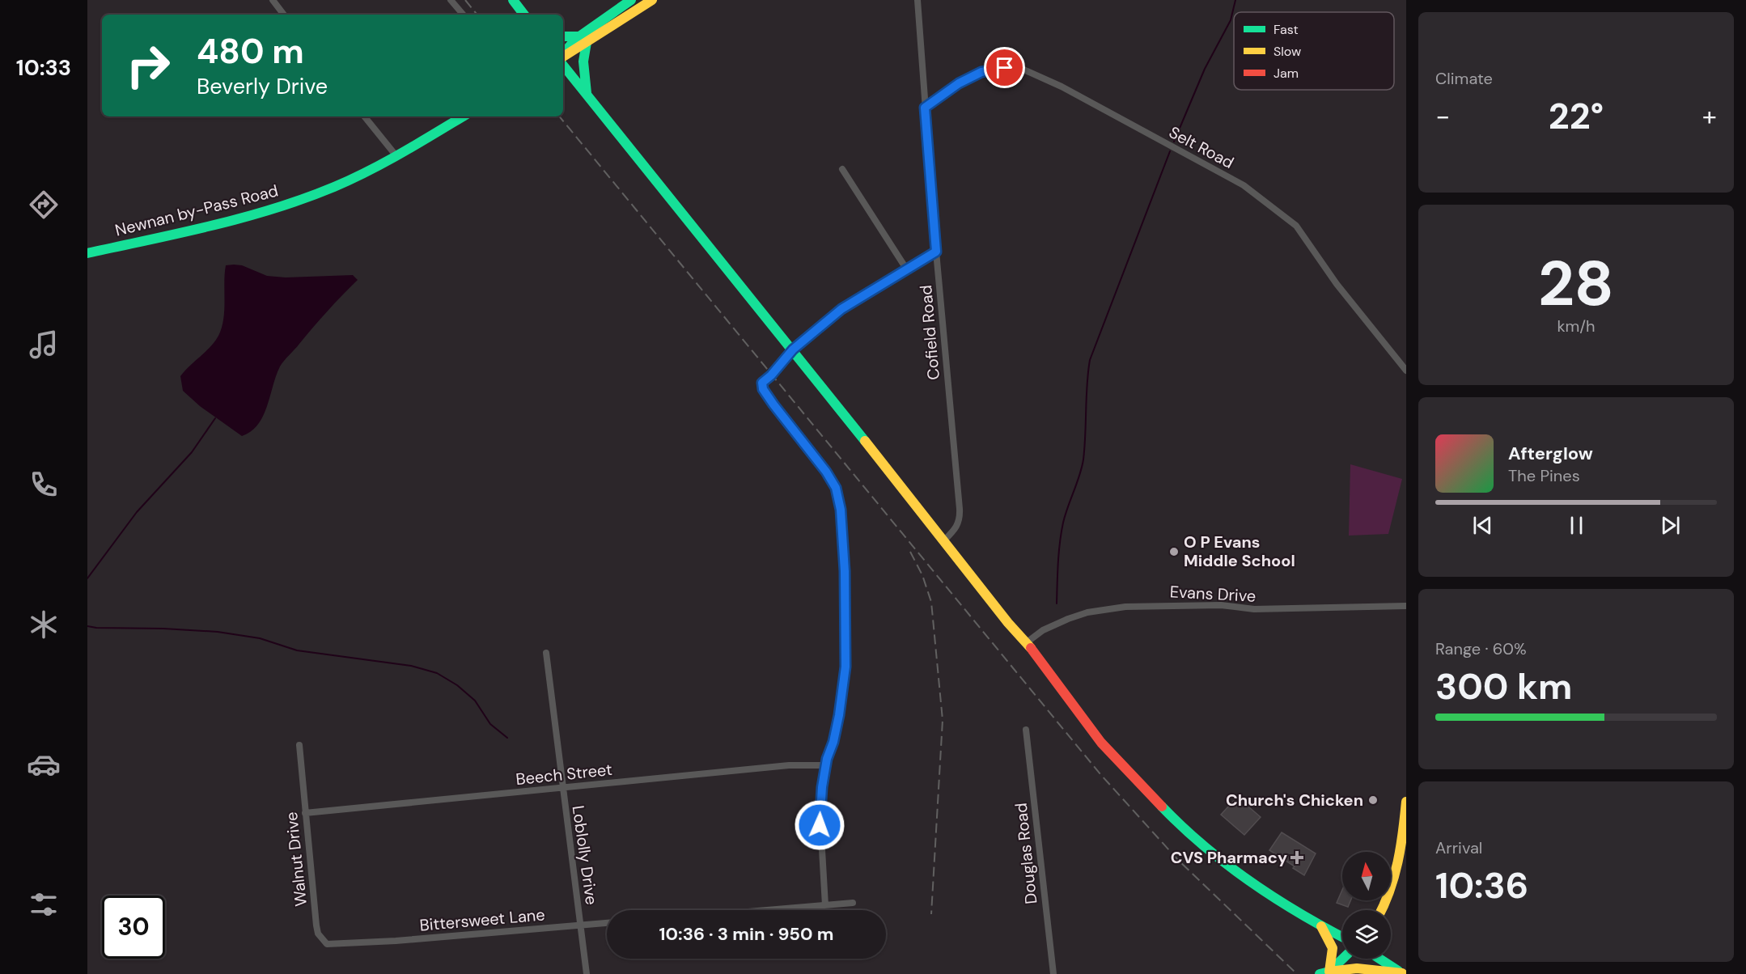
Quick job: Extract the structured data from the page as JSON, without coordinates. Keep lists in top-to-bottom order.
{
  "streets": {
    "main road": ["Newnan by-Pass Road"],
    "street": [
      "Selt Road",
      "Cofield Road",
      "Evans Drive",
      "Beech Street",
      "Douglas Road",
      "Loblolly Drive",
      "Walnut Drive",
      "Bittersweet Lane"
    ]
  },
  "crossings": [
    ["Selt Road", "Cofield Road"],
    ["Beech Street", "Loblolly Drive"],
    ["Beech Street", "Walnut Drive"],
    ["Loblolly Drive", "Bittersweet Lane"],
    ["Walnut Drive", "Bittersweet Lane"]
  ],
  "places": {
    "other": ["O P Evans Middle School", "Church's Chicken"],
    "health": ["CVS Pharmacy"]
  },
  "legend": ["Fast", "Slow", "Jam"],
  "north": "top",
  "page": {
    "tabs": "10:33",
    "tile": [
      "Climate",
      ["28", "km/h"],
      ["Range · 60%", "300 km"],
      ["Arrival", "10:36"]
    ],
    "turn": ["480 m", "Beverly Drive"],
    "heat": ["−", "22°", "+"],
    "song": ["Afterglow", "The Pines"],
    "limit": "30",
    "trip": "10:36 · 3 min · 950 m"
  }
}
